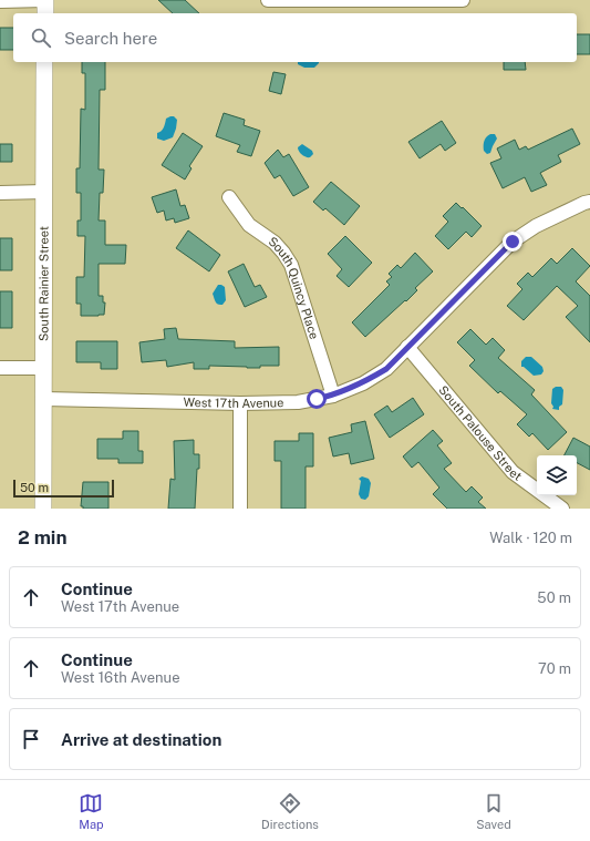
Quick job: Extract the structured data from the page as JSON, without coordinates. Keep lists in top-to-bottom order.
{
  "streets": {
    "street": [
      "South Rainier Street",
      "South Quincy Place",
      "West 17th Avenue",
      "South Palouse Street"
    ]
  },
  "crossings": [
    ["South Rainier Street", "West 17th Avenue"],
    ["South Quincy Place", "West 17th Avenue"],
    ["West 17th Avenue", "South Palouse Street"]
  ],
  "scale_bar": "50 m",
  "page": {
    "search": "Search here",
    "scale": "50 m",
    "heading": ["2 min", "Walk · 120 m"],
    "list": [
      ["Continue", "West 17th Avenue", "50 m"],
      ["Continue", "West 16th Avenue", "70 m"],
      "Arrive at destination"
    ],
    "nav": ["Map", "Directions", "Saved"]
  }
}
